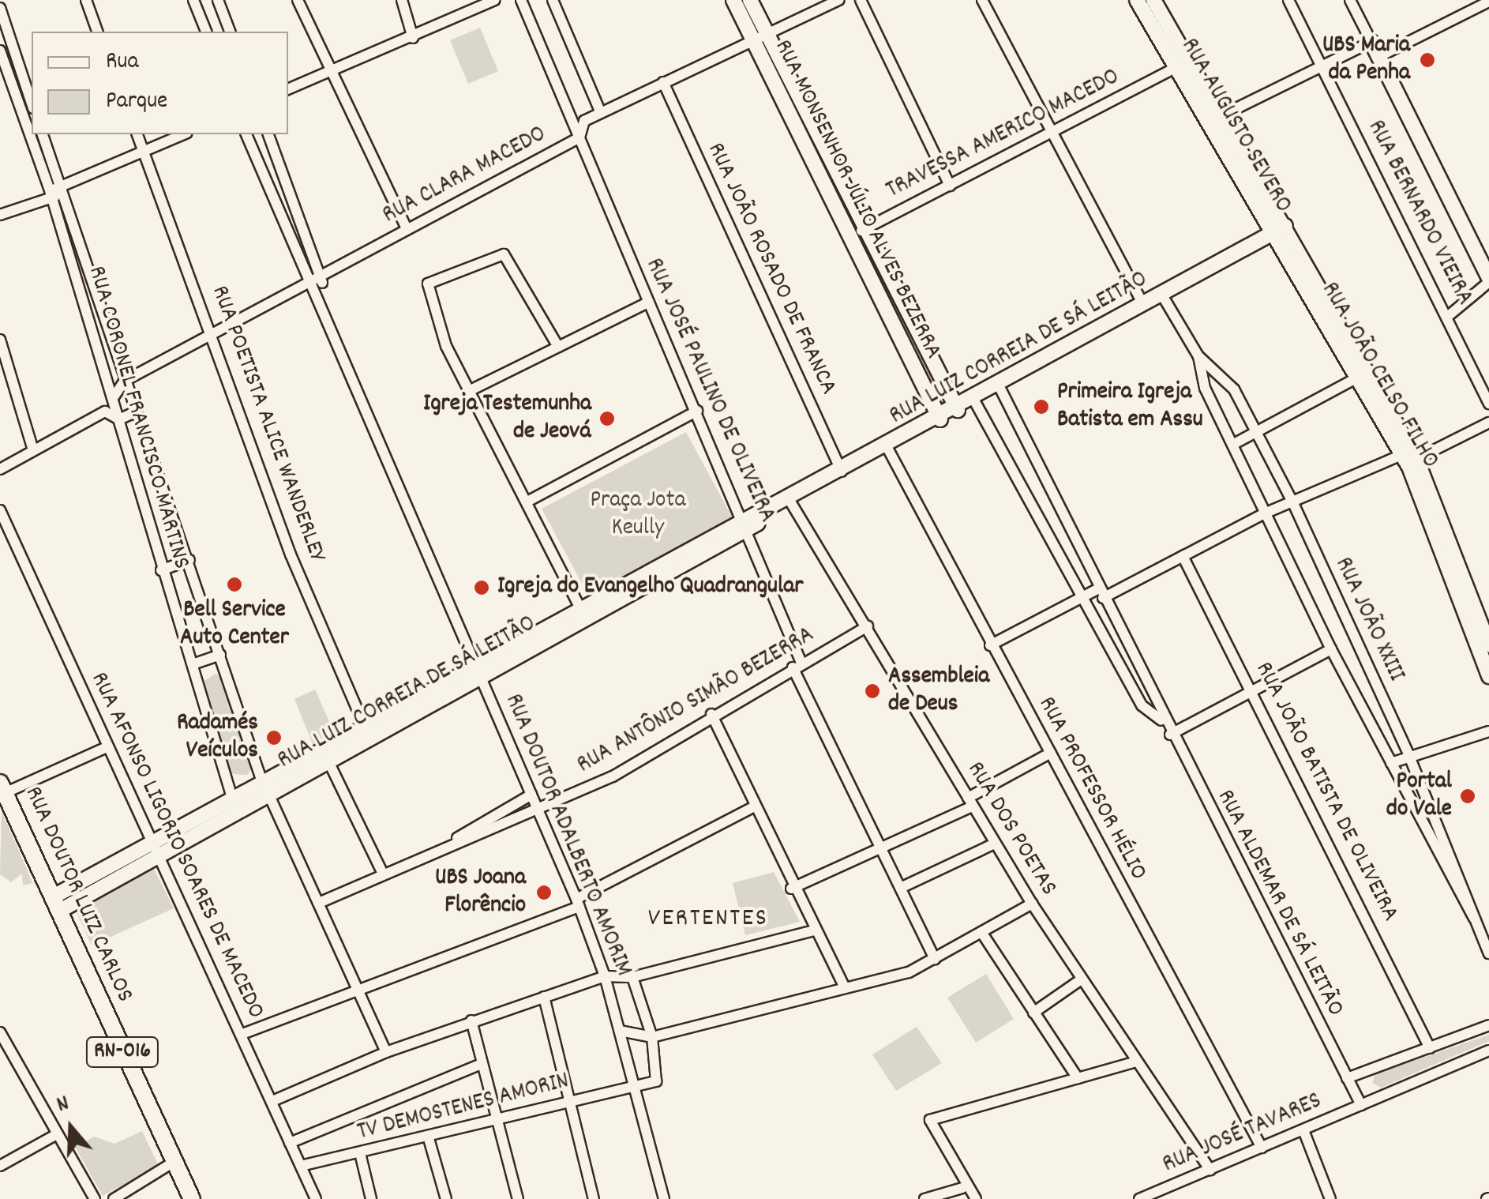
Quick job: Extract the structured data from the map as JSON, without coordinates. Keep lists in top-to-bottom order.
{
  "streets": {
    "main road": [
      "RUA AUGUSTO SEVERO",
      "RUA MONSENHOR JÚLIO ALVES BEZERRA",
      "RUA BERNARDO VIEIRA",
      "RUA LUIZ CORREIA DE SÁ LEITÃO",
      "RUA JOÃO CELSO FILHO",
      "RUA DOUTOR LUIZ CARLOS",
      "RN-016"
    ],
    "street": [
      "TRAVESSA AMERICO MACEDO",
      "RUA CLARA MACEDO",
      "RUA JOÃO ROSADO DE FRANCA",
      "RUA JOSÉ PAULINO DE OLIVEIRA",
      "RUA CORONEL FRANCISCO MARTINS",
      "RUA POETISTA ALICE WANDERLEY",
      "RUA JOÃO XXIII",
      "RUA ANTÔNIO SIMÃO BEZERRA",
      "RUA PROFESSOR HÉLIO",
      "RUA JOÃO BATISTA DE OLIVEIRA",
      "RUA DOS POETAS",
      "RUA DOUTOR ADALBERTO AMORIM",
      "RUA AFONSO LIGORIO SOARES DE MACEDO",
      "RUA ALDEMAR DE SÁ LEITÃO",
      "TV DEMOSTENES AMORIN",
      "RUA JOSÉ TAVARES"
    ]
  },
  "crossings": [
    ["RUA AUGUSTO SEVERO", "TRAVESSA AMERICO MACEDO"],
    ["RUA AUGUSTO SEVERO", "RUA LUIZ CORREIA DE SÁ LEITÃO"],
    ["RUA AUGUSTO SEVERO", "RUA JOÃO CELSO FILHO"],
    ["TRAVESSA AMERICO MACEDO", "RUA MONSENHOR JÚLIO ALVES BEZERRA"],
    ["RUA CLARA MACEDO", "RUA MONSENHOR JÚLIO ALVES BEZERRA"],
    ["RUA CLARA MACEDO", "RUA JOÃO ROSADO DE FRANCA"],
    ["RUA CLARA MACEDO", "RUA JOSÉ PAULINO DE OLIVEIRA"],
    ["RUA CLARA MACEDO", "RUA CORONEL FRANCISCO MARTINS"],
    ["RUA CLARA MACEDO", "RUA POETISTA ALICE WANDERLEY"],
    ["RUA CLARA MACEDO", "RUA DOUTOR ADALBERTO AMORIM"],
    ["RUA MONSENHOR JÚLIO ALVES BEZERRA", "RUA LUIZ CORREIA DE SÁ LEITÃO"],
    ["RUA JOÃO ROSADO DE FRANCA", "RUA LUIZ CORREIA DE SÁ LEITÃO"],
    ["RUA LUIZ CORREIA DE SÁ LEITÃO", "RUA JOÃO CELSO FILHO"],
    ["RUA LUIZ CORREIA DE SÁ LEITÃO", "RUA JOSÉ PAULINO DE OLIVEIRA"],
    ["RUA LUIZ CORREIA DE SÁ LEITÃO", "RUA CORONEL FRANCISCO MARTINS"],
    ["RUA LUIZ CORREIA DE SÁ LEITÃO", "RUA POETISTA ALICE WANDERLEY"],
    ["RUA LUIZ CORREIA DE SÁ LEITÃO", "RUA JOÃO XXIII"],
    ["RUA LUIZ CORREIA DE SÁ LEITÃO", "RUA PROFESSOR HÉLIO"],
    ["RUA LUIZ CORREIA DE SÁ LEITÃO", "RUA DOS POETAS"],
    ["RUA LUIZ CORREIA DE SÁ LEITÃO", "RUA DOUTOR ADALBERTO AMORIM"],
    ["RUA LUIZ CORREIA DE SÁ LEITÃO", "RUA AFONSO LIGORIO SOARES DE MACEDO"],
    ["RUA LUIZ CORREIA DE SÁ LEITÃO", "RUA DOUTOR LUIZ CARLOS"],
    ["RUA LUIZ CORREIA DE SÁ LEITÃO", "RUA ALDEMAR DE SÁ LEITÃO"],
    ["RUA JOSÉ PAULINO DE OLIVEIRA", "RUA ANTÔNIO SIMÃO BEZERRA"],
    ["RUA CORONEL FRANCISCO MARTINS", "RUA ANTÔNIO SIMÃO BEZERRA"],
    ["RUA ANTÔNIO SIMÃO BEZERRA", "RUA DOS POETAS"],
    ["RUA ANTÔNIO SIMÃO BEZERRA", "RUA DOUTOR ADALBERTO AMORIM"],
    ["RUA PROFESSOR HÉLIO", "RUA JOSÉ TAVARES"],
    ["RUA DOS POETAS", "RUA JOSÉ TAVARES"],
    ["RUA DOUTOR ADALBERTO AMORIM", "TV DEMOSTENES AMORIN"],
    ["RUA AFONSO LIGORIO SOARES DE MACEDO", "TV DEMOSTENES AMORIN"],
    ["RUA ALDEMAR DE SÁ LEITÃO", "RUA JOSÉ TAVARES"]
  ],
  "districts": ["VERTENTES"],
  "parks": ["Praça Jota Keully"],
  "places": [
    "UBS Maria da Penha",
    "Primeira Igreja Batista em Assu",
    "Igreja Testemunha de Jeová",
    "Bell Service Auto Center",
    "Igreja do Evangelho Quadrangular",
    "Assembleia de Deus",
    "Radamés Veículos",
    "Portal do Vale",
    "UBS Joana Florêncio"
  ],
  "legend": ["Rua", "Parque"],
  "north": "top"
}
